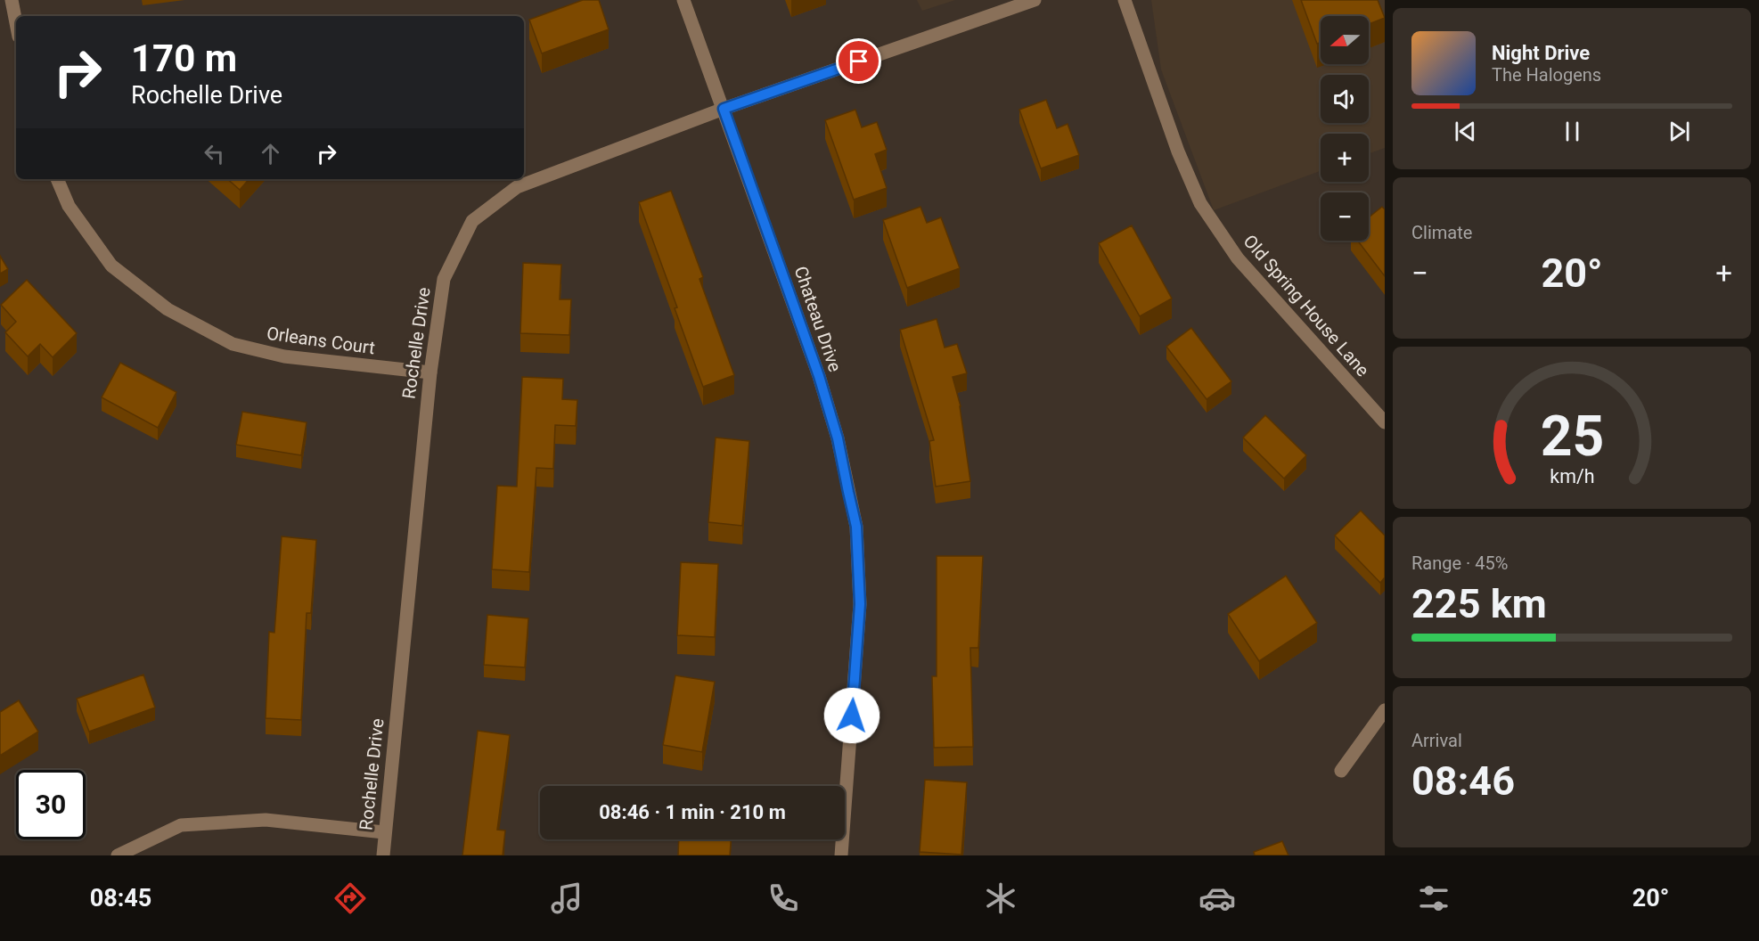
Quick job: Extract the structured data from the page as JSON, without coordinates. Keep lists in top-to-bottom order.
{
  "streets": {
    "street": [
      "Old Spring House Lane",
      "Chateau Drive",
      "Orleans Court",
      "Rochelle Drive"
    ]
  },
  "crossings": [
    ["Chateau Drive", "Rochelle Drive"],
    ["Orleans Court", "Rochelle Drive"]
  ],
  "north": "left",
  "page": {
    "map_buttons": ["+", "−"],
    "turn": ["170 m", "Rochelle Drive"],
    "song": ["Night Drive", "The Halogens"],
    "tile": [
      "Climate",
      ["Range · 45%", "225 km"],
      ["Arrival", "08:46"]
    ],
    "heat": ["−", "20°", "+"],
    "limit": "30",
    "trip": "08:46 · 1 min · 210 m",
    "tabs": ["08:45", "20°"],
    "gauge": ["25", "km/h"]
  }
}
